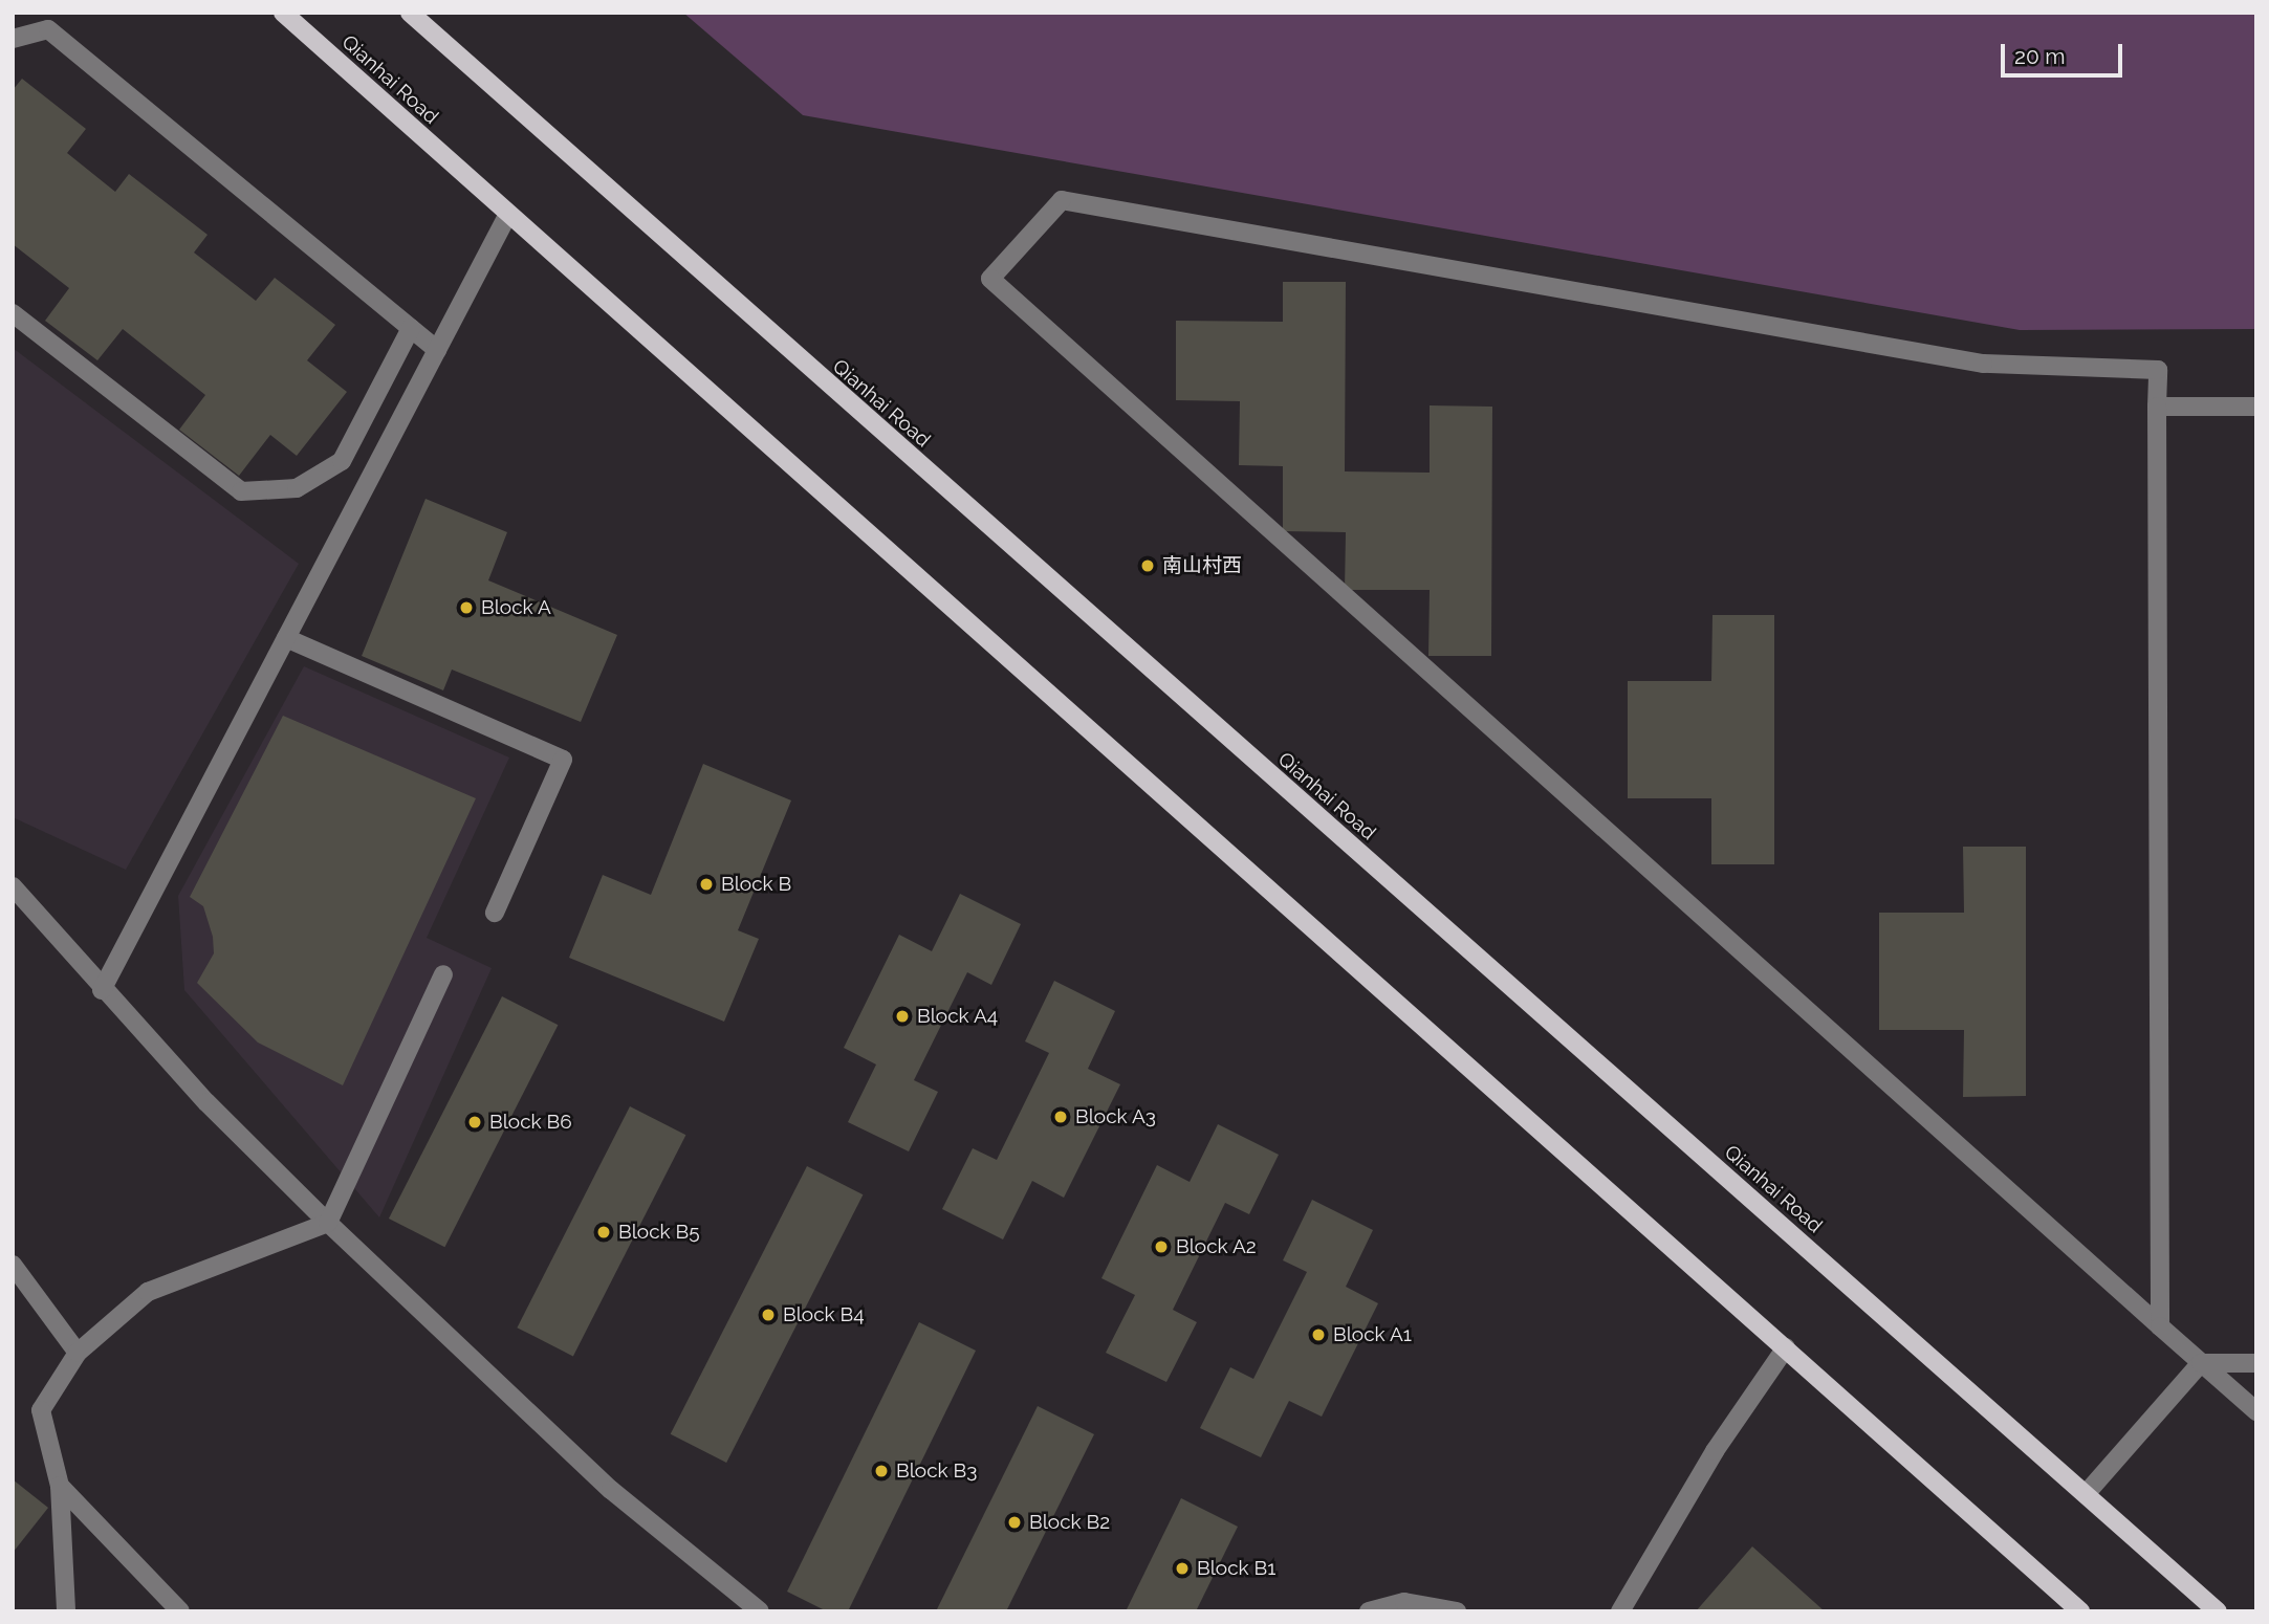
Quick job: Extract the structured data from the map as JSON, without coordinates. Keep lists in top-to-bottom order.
{
  "streets": {
    "main road": ["Qianhai Road"]
  },
  "places": [
    "南山村西",
    "Block A",
    "Block B",
    "Block A4",
    "Block A3",
    "Block B6",
    "Block B5",
    "Block A2",
    "Block B4",
    "Block A1",
    "Block B3",
    "Block B2",
    "Block B1"
  ],
  "scale_bar": "20 m"
}
